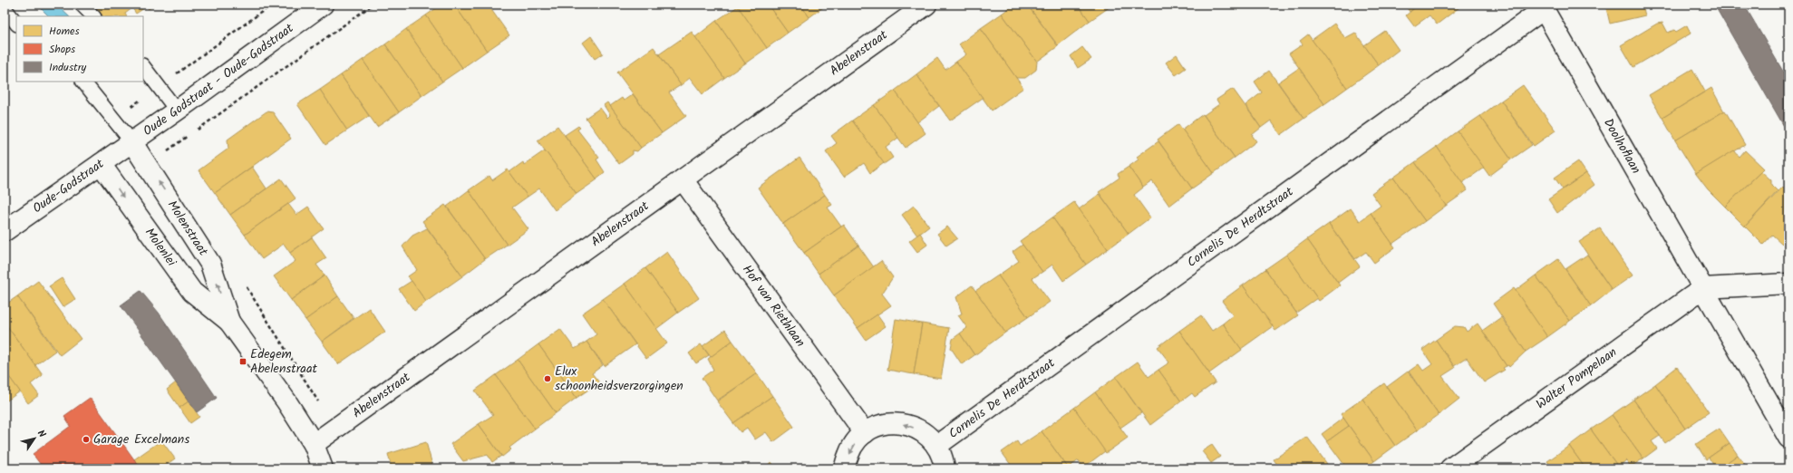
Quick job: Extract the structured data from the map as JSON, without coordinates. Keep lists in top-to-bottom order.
{
  "streets": {
    "street": [
      "Abelenstraat",
      "Oude Godstraat - Oude-Godstraat",
      "Doolhoflaan",
      "Oude-Godstraat",
      "Cornelis De Herdtstraat",
      "Molenstraat",
      "Molenlei",
      "Hof van Riethlaan",
      "Walter Pompelaan"
    ]
  },
  "crossings": [
    ["Abelenstraat", "Hof van Riethlaan"],
    ["Oude Godstraat - Oude-Godstraat", "Oude-Godstraat"],
    ["Oude Godstraat - Oude-Godstraat", "Molenstraat"],
    ["Doolhoflaan", "Cornelis De Herdtstraat"],
    ["Doolhoflaan", "Walter Pompelaan"],
    ["Oude-Godstraat", "Molenstraat"],
    ["Oude-Godstraat", "Molenlei"],
    ["Molenstraat", "Molenlei"]
  ],
  "one_way": ["Molenstraat", "Molenlei"],
  "places": {
    "transit": ["Edegem Abelenstraat"],
    "other": ["Elux schoonheidsverzorgingen", "Garage Excelmans"]
  },
  "legend": ["Homes", "Shops", "Industry"],
  "north": "top right"
}
